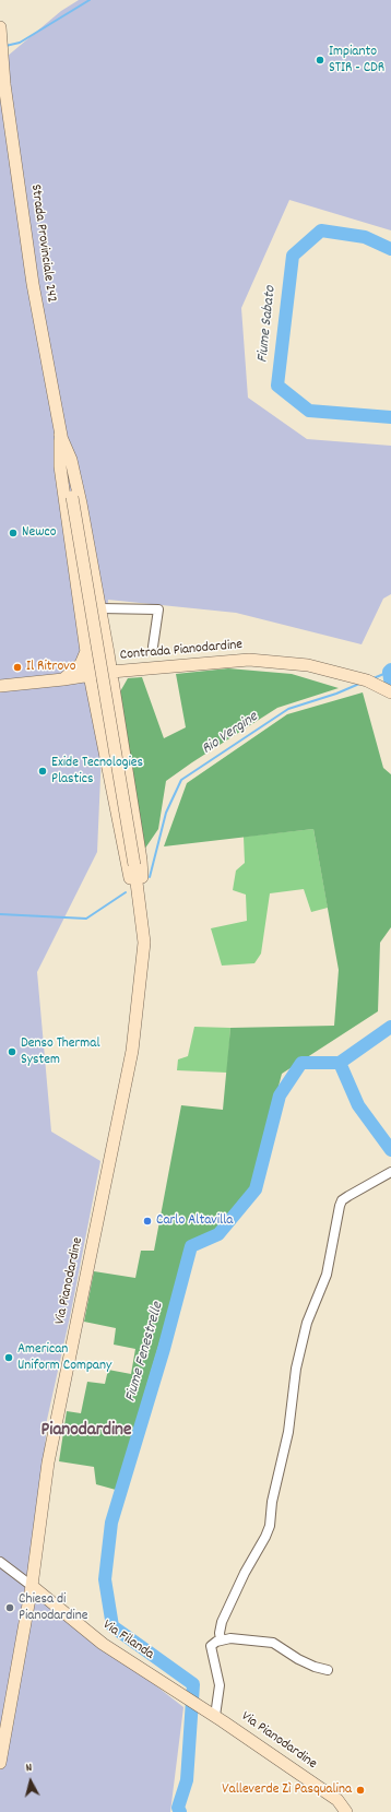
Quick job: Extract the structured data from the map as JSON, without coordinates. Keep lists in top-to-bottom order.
{
  "streets": {
    "street": [
      "Strada Provinciale 242",
      "Contrada Pianodardine",
      "Via Pianodardine",
      "Via Filanda"
    ]
  },
  "crossings": [
    ["Via Pianodardine", "Via Filanda"]
  ],
  "districts": ["Pianodardine"],
  "water": ["Fiume Sabato", "Rio Vergine", "Fiume Fenestrelle"],
  "places": [
    "Impianto STIR - CDR",
    "Newco",
    "Il Ritrovo",
    "Exide Tecnologies Plastics",
    "Denso Thermal System",
    "Carlo Altavilla",
    "American Uniform Company",
    "Chiesa di Pianodardine",
    "Valleverde Zì Pasqualina"
  ],
  "north": "top"
}
